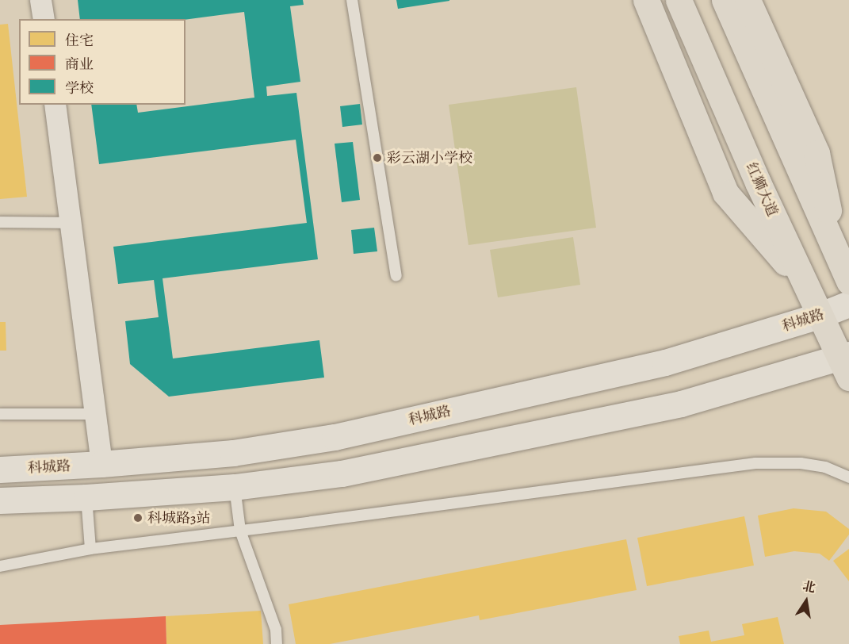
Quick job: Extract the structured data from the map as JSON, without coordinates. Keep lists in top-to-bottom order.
{
  "streets": {
    "main road": ["红狮大道", "科城路"]
  },
  "crossings": [
    ["红狮大道", "科城路"]
  ],
  "places": ["彩云湖小学校", "科城路3站"],
  "legend": ["住宅", "商业", "学校"],
  "north": "top"
}
